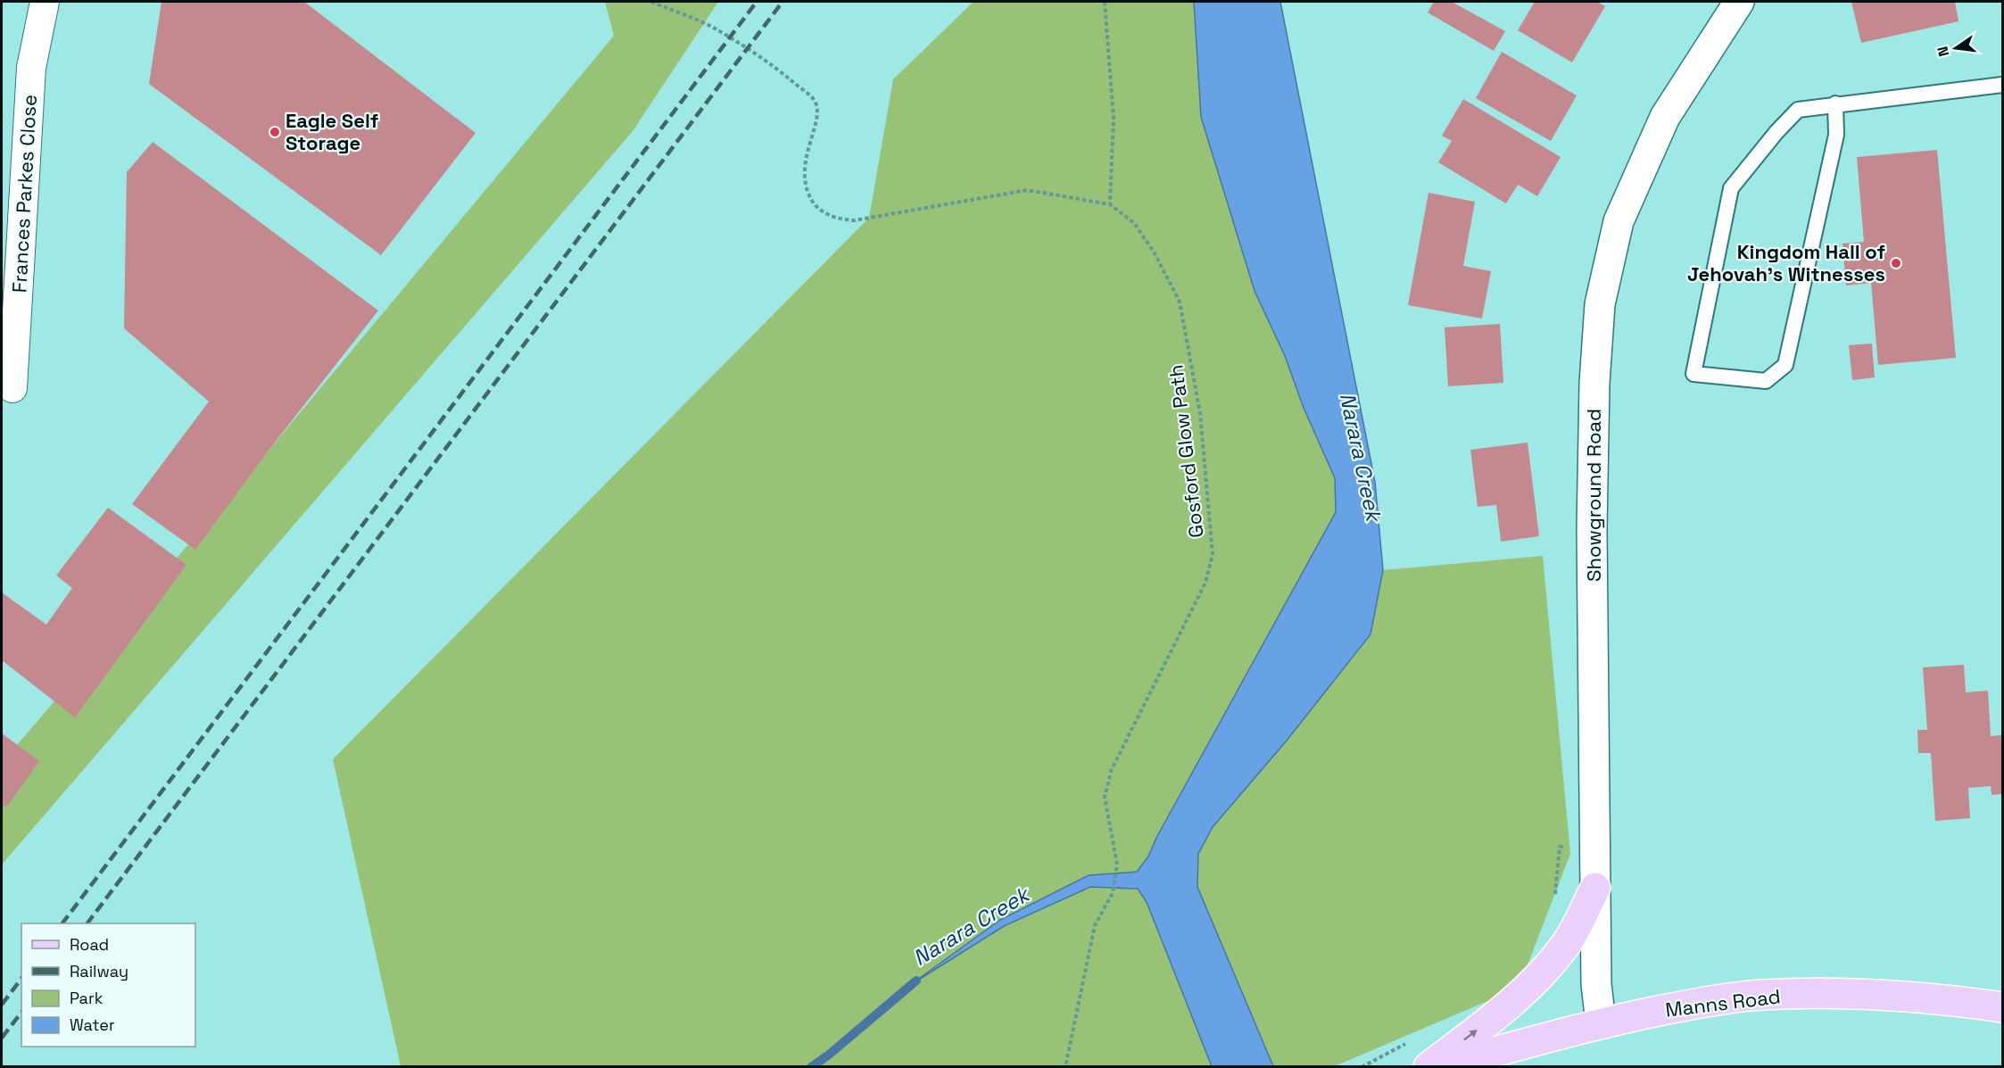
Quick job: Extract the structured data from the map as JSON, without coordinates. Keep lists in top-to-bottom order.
{
  "streets": {
    "main road": ["Manns Road"],
    "street": ["Frances Parkes Close", "Showground Road"],
    "path": ["Gosford Glow Path"]
  },
  "crossings": [
    ["Showground Road", "Manns Road"]
  ],
  "water": ["Narara Creek"],
  "places": ["Eagle Self Storage", "Kingdom Hall of Jehovah's Witnesses"],
  "legend": [
    "Road",
    "Railway",
    "Park",
    "Water"
  ],
  "north": "left"
}
